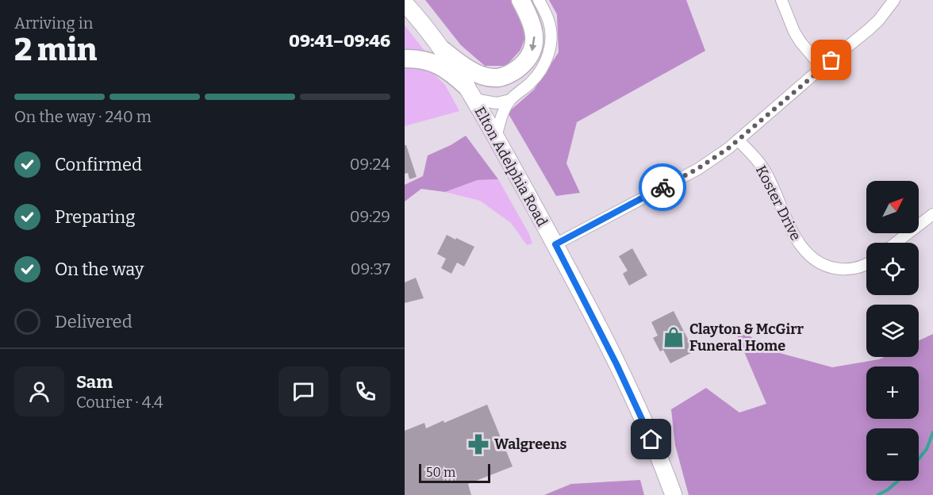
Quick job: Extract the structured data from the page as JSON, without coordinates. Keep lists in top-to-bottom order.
{
  "streets": {
    "main road": ["Elton Adelphia Road"],
    "street": ["Koster Drive"]
  },
  "places": {
    "shop": ["Clayton & McGirr Funeral Home"],
    "pharmacy": ["Walgreens"]
  },
  "scale_bar": "50 m",
  "north": "top right",
  "page": {
    "heading": ["2 min", "Arriving in", "09:41–09:46"],
    "panel": ["Sam", "Courier · 4.4"],
    "bar": "On the way · 240 m",
    "list": [
      ["Confirmed", "09:24"],
      ["Preparing", "09:29"],
      ["On the way", "09:37"],
      "Delivered"
    ],
    "map_buttons": ["+", "−"],
    "scale": "50 m"
  }
}
